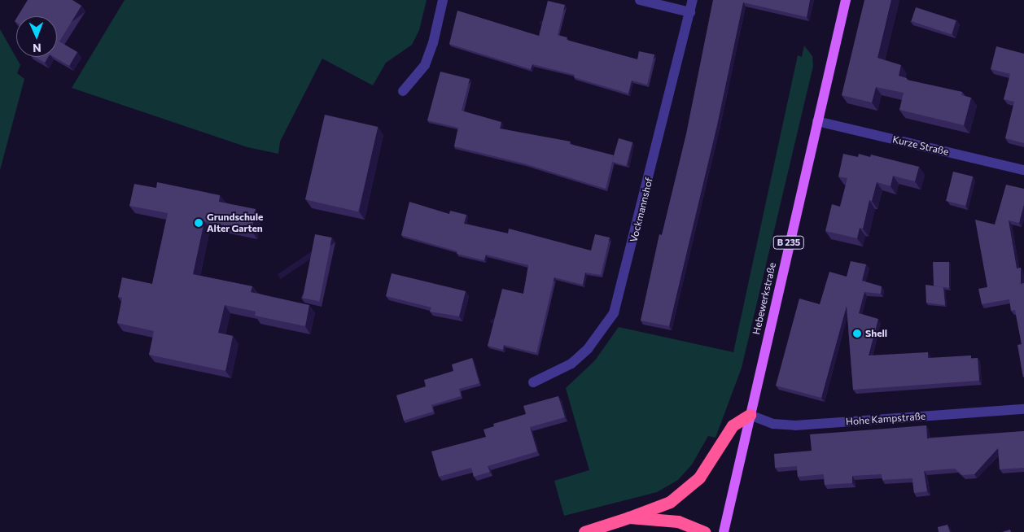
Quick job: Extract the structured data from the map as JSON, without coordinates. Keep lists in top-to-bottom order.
{
  "streets": {
    "main road": ["B 235", "Hebewerkstraße"],
    "street": ["Kurze Straße", "Vockmannshof", "Hohe Kampstraße"]
  },
  "crossings": [
    ["Kurze Straße", "Hebewerkstraße"],
    ["Hebewerkstraße", "Hohe Kampstraße"]
  ],
  "places": ["Grundschule Alter Garten", "Shell"],
  "north": "bottom"
}
